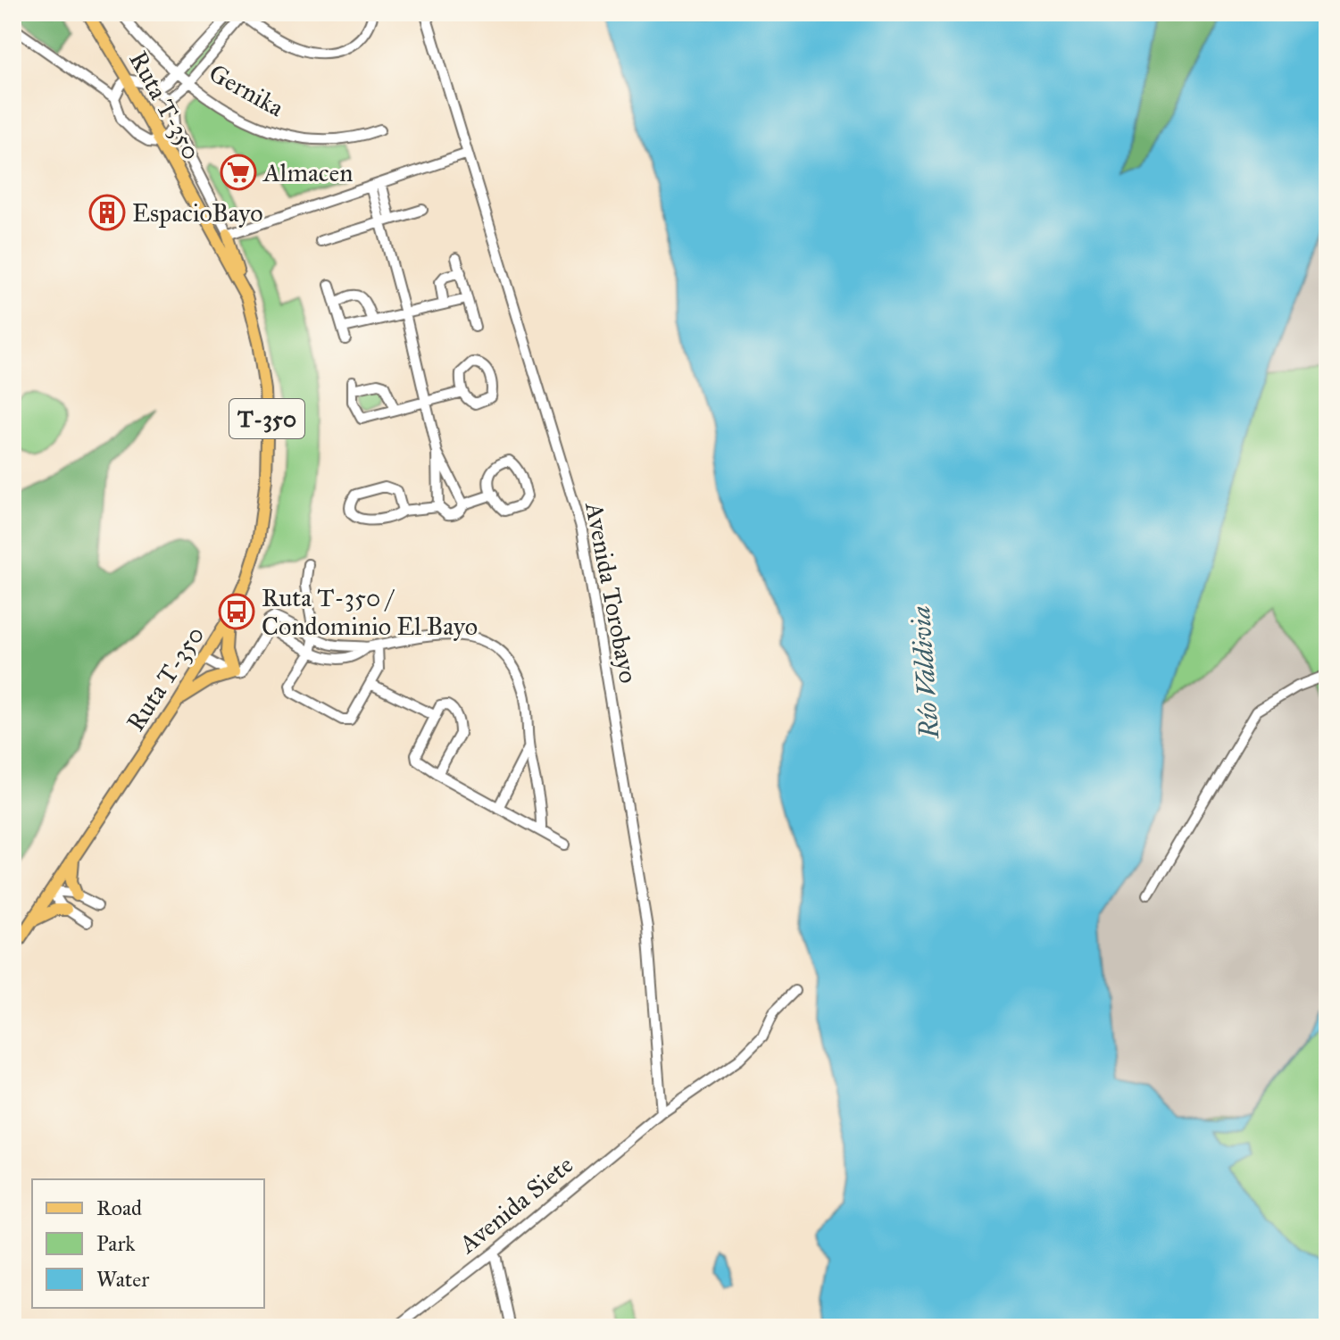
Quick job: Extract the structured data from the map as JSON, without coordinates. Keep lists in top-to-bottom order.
{
  "streets": {
    "main road": ["Ruta T-350", "T-350"],
    "street": ["Gernika", "Avenida Torobayo", "Avenida Siete"]
  },
  "crossings": [
    ["Avenida Torobayo", "Avenida Siete"]
  ],
  "water": ["Río Valdivia"],
  "places": {
    "supermarket": ["Almacen"],
    "building": ["EspacioBayo"],
    "bus stop": ["Ruta T-350 / Condominio El Bayo"]
  },
  "legend": ["Road", "Park", "Water"]
}
